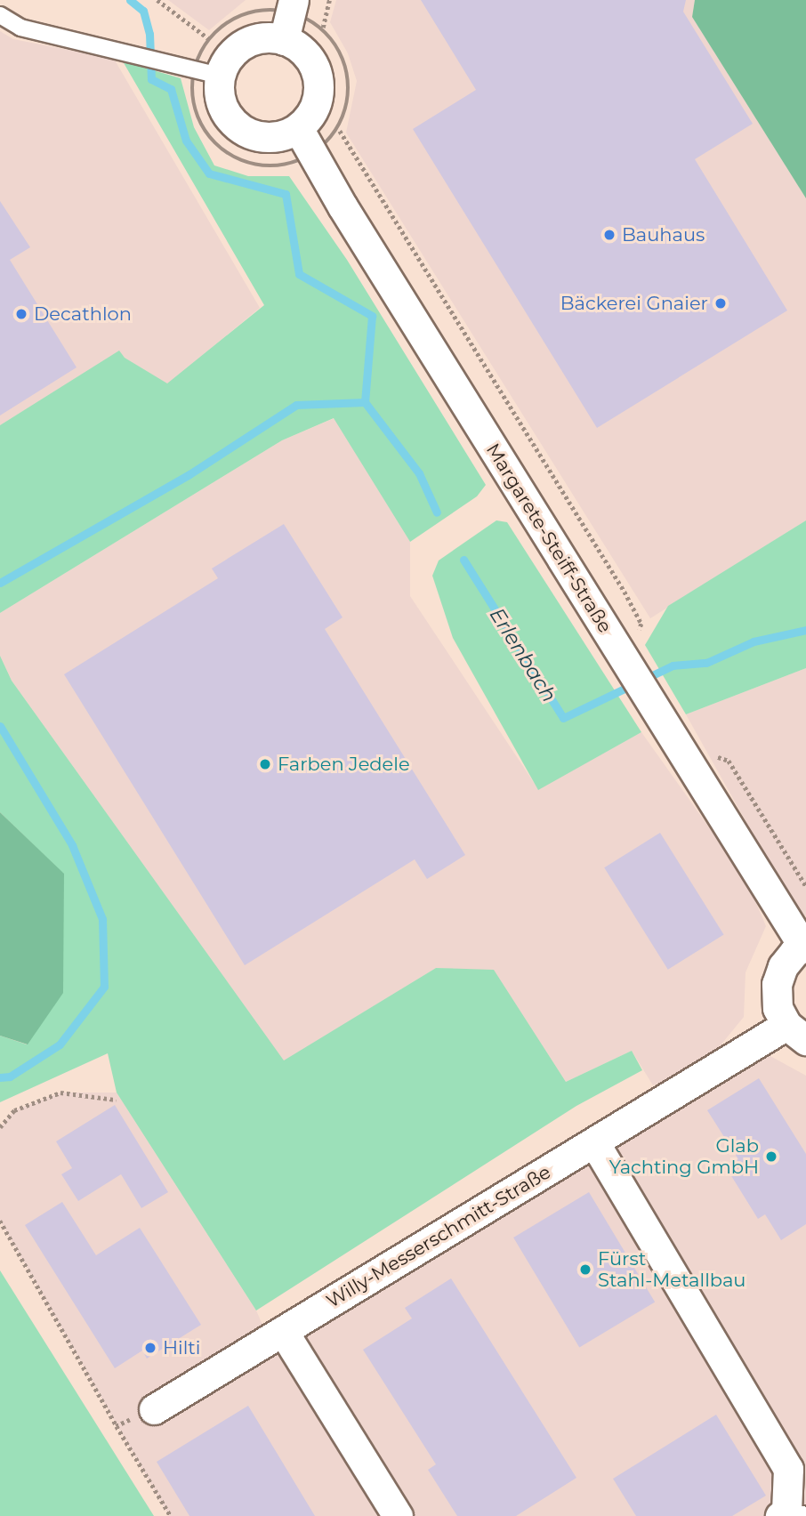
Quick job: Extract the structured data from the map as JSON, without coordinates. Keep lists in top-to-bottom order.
{
  "streets": {
    "street": ["Margarete-Steiff-Straße", "Willy-Messerschmitt-Straße"]
  },
  "water": ["Erlenbach"],
  "places": [
    "Bauhaus",
    "Bäckerei Gnaier",
    "Decathlon",
    "Farben Jedele",
    "Glab Yachting GmbH",
    "Fürst Stahl-Metallbau",
    "Hilti"
  ]
}
